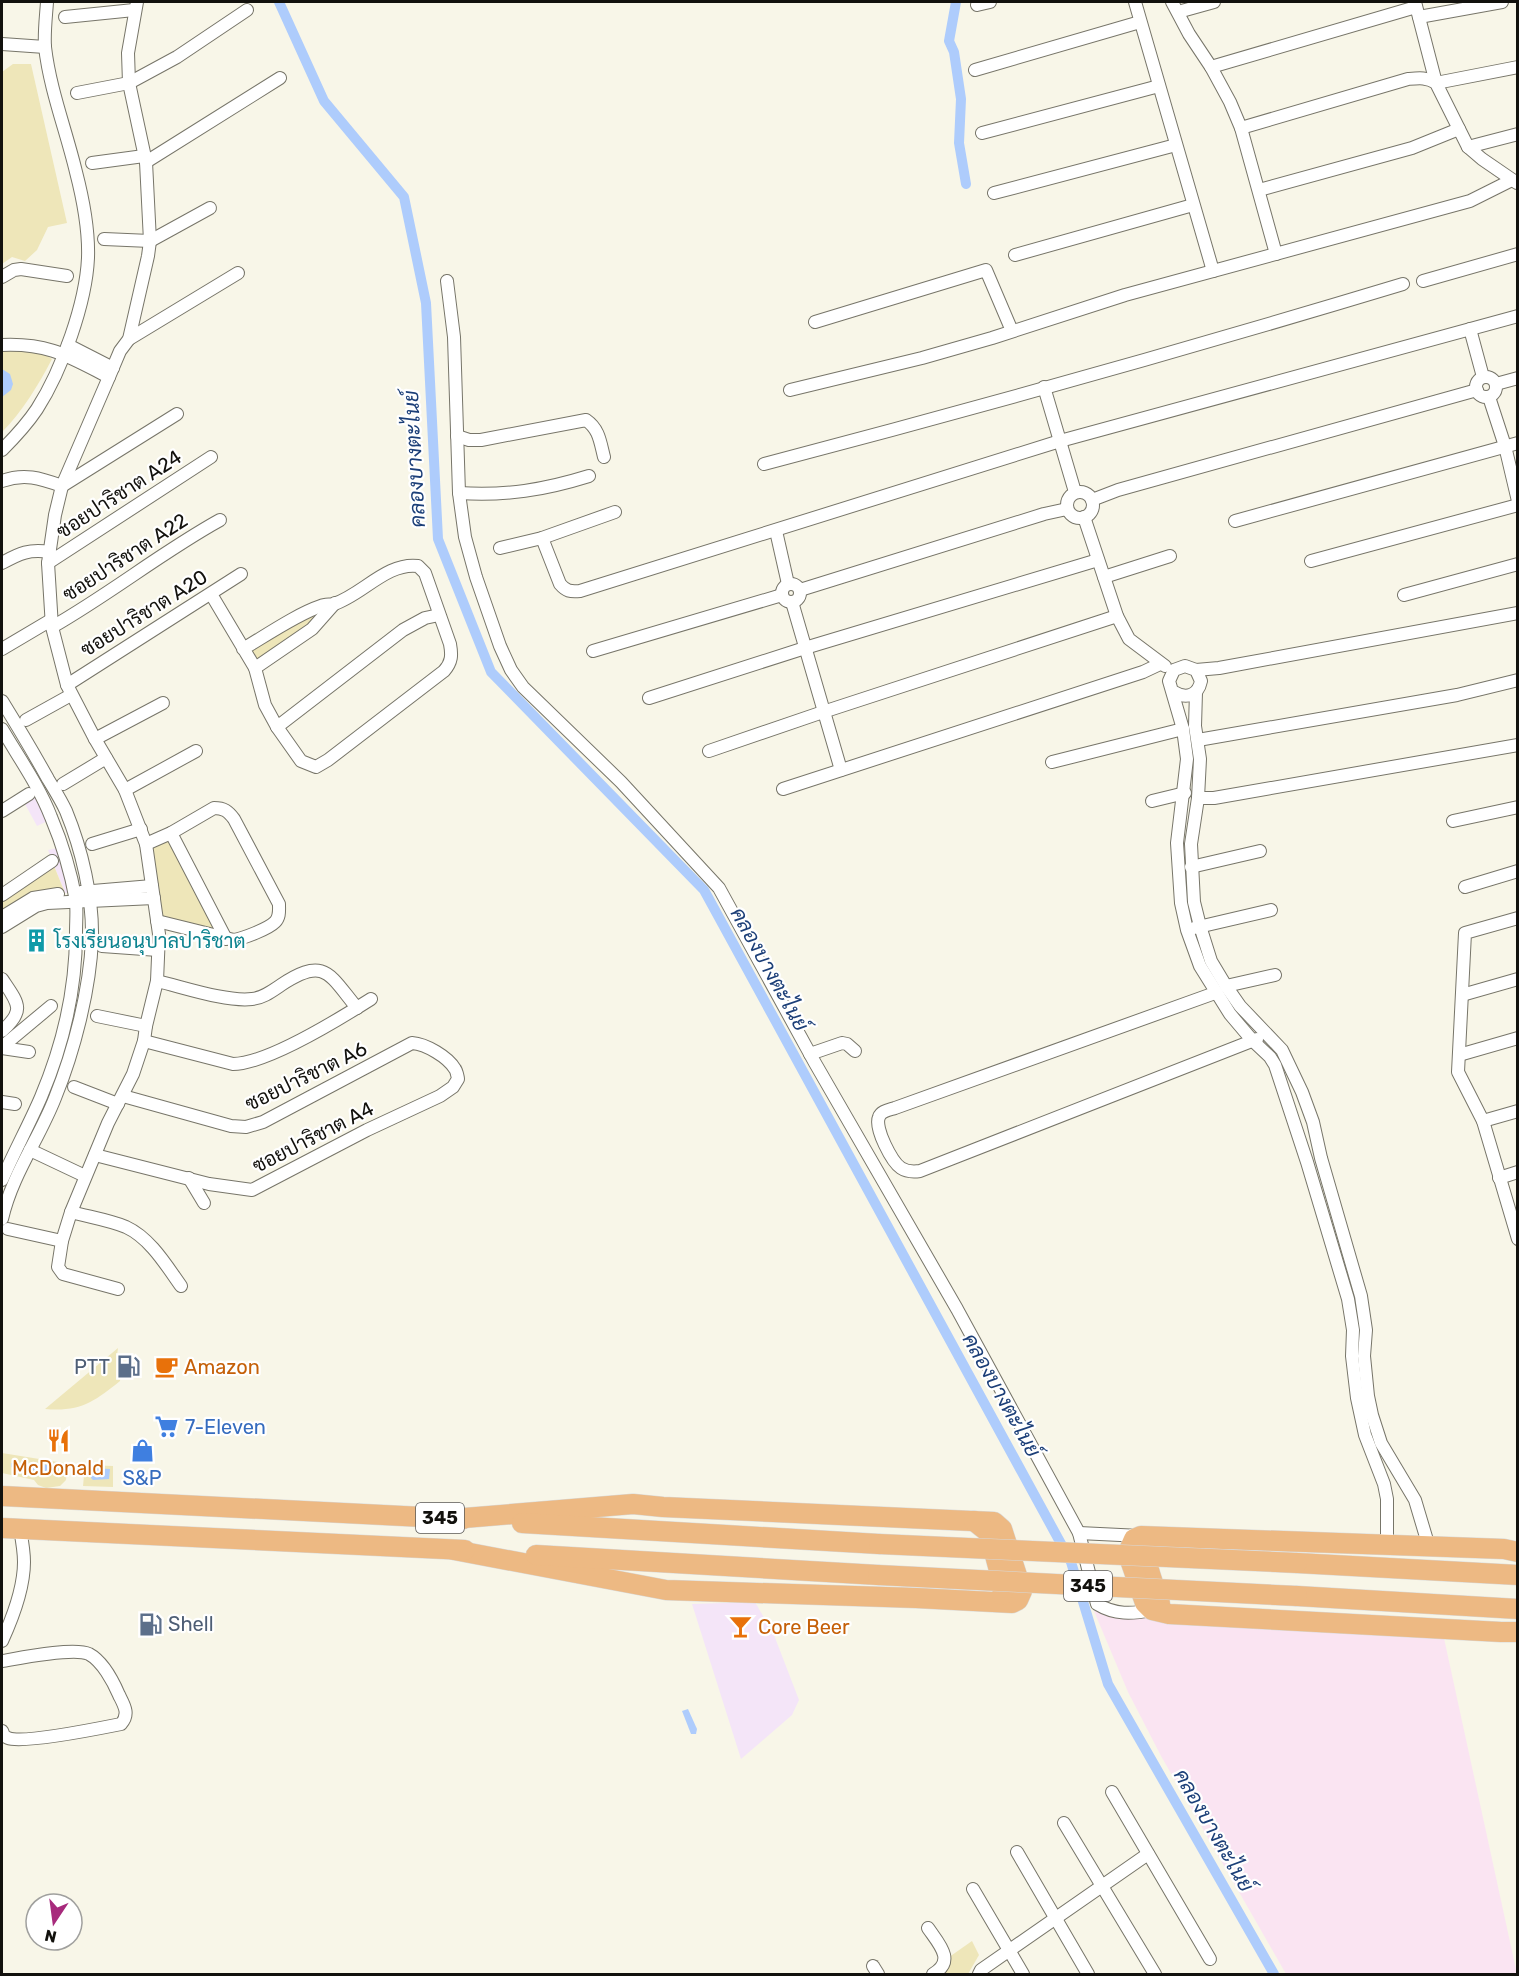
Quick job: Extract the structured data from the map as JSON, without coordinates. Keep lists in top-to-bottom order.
{
  "streets": {
    "main road": ["345"],
    "street": [
      "ซอยปาริชาต A24",
      "ซอยปาริชาต A22",
      "ซอยปาริชาต A20",
      "ซอยปาริชาต A6",
      "ซอยปาริชาต A4"
    ]
  },
  "crossings": [
    ["ซอยปาริชาต A6", "ซอยปาริชาต A4"]
  ],
  "water": ["คลองบางตะไนย์"],
  "places": {
    "building": ["โรงเรียนอนุบาลปาริชาต"],
    "fuel station": ["PTT", "Shell"],
    "cafe": ["Amazon"],
    "supermarket": ["7-Eleven"],
    "restaurant": ["McDonald"],
    "shop": ["S&P"],
    "bar": ["Core Beer"]
  },
  "north": "bottom"
}
